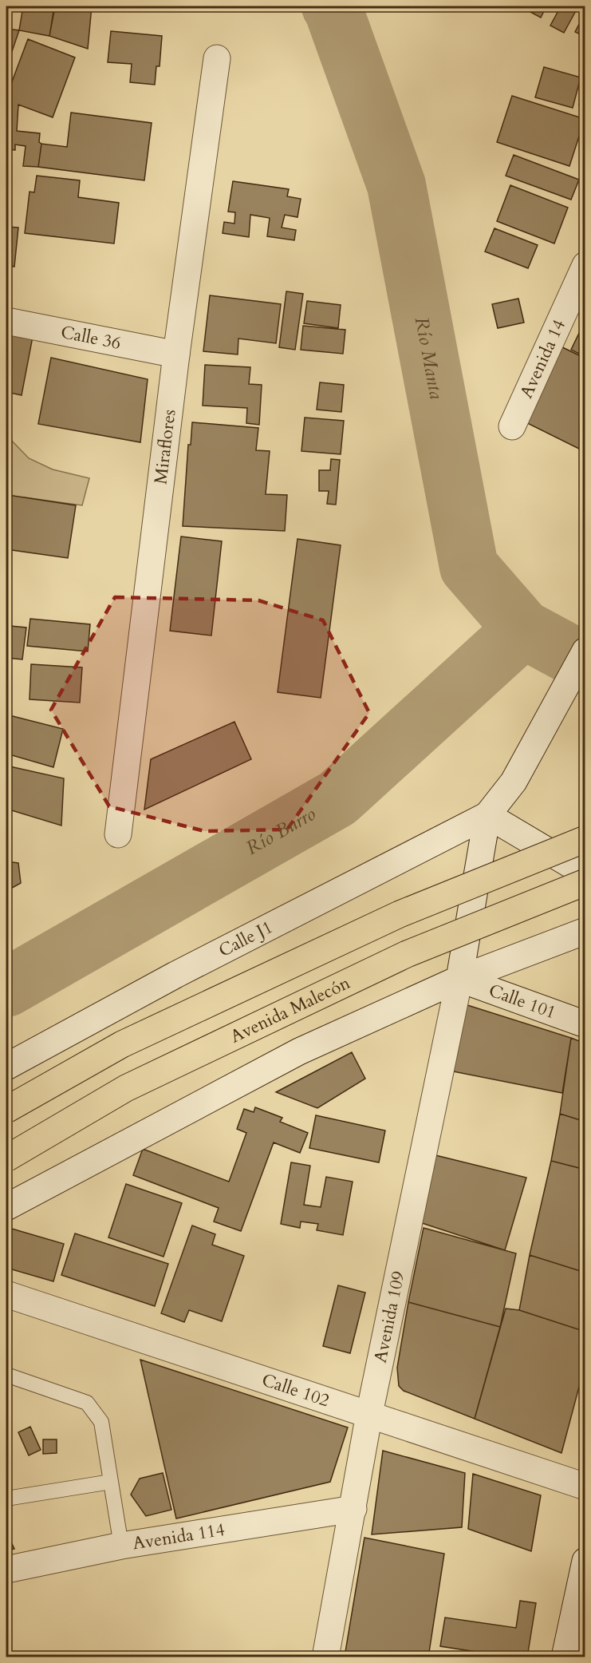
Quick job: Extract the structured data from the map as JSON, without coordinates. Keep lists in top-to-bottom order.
{
  "streets": {
    "main road": ["Avenida Malecón"],
    "street": [
      "Calle 36",
      "Avenida 14",
      "Miraflores",
      "Calle J1",
      "Calle 101",
      "Avenida 109",
      "Calle 102",
      "Avenida 114"
    ]
  },
  "crossings": [
    ["Calle 36", "Miraflores"],
    ["Calle J1", "Avenida 109"],
    ["Calle 101", "Avenida 109"],
    ["Avenida 109", "Calle 102"],
    ["Avenida 109", "Avenida 114"]
  ],
  "water": ["Río Manta", "Río Burro"]
}
